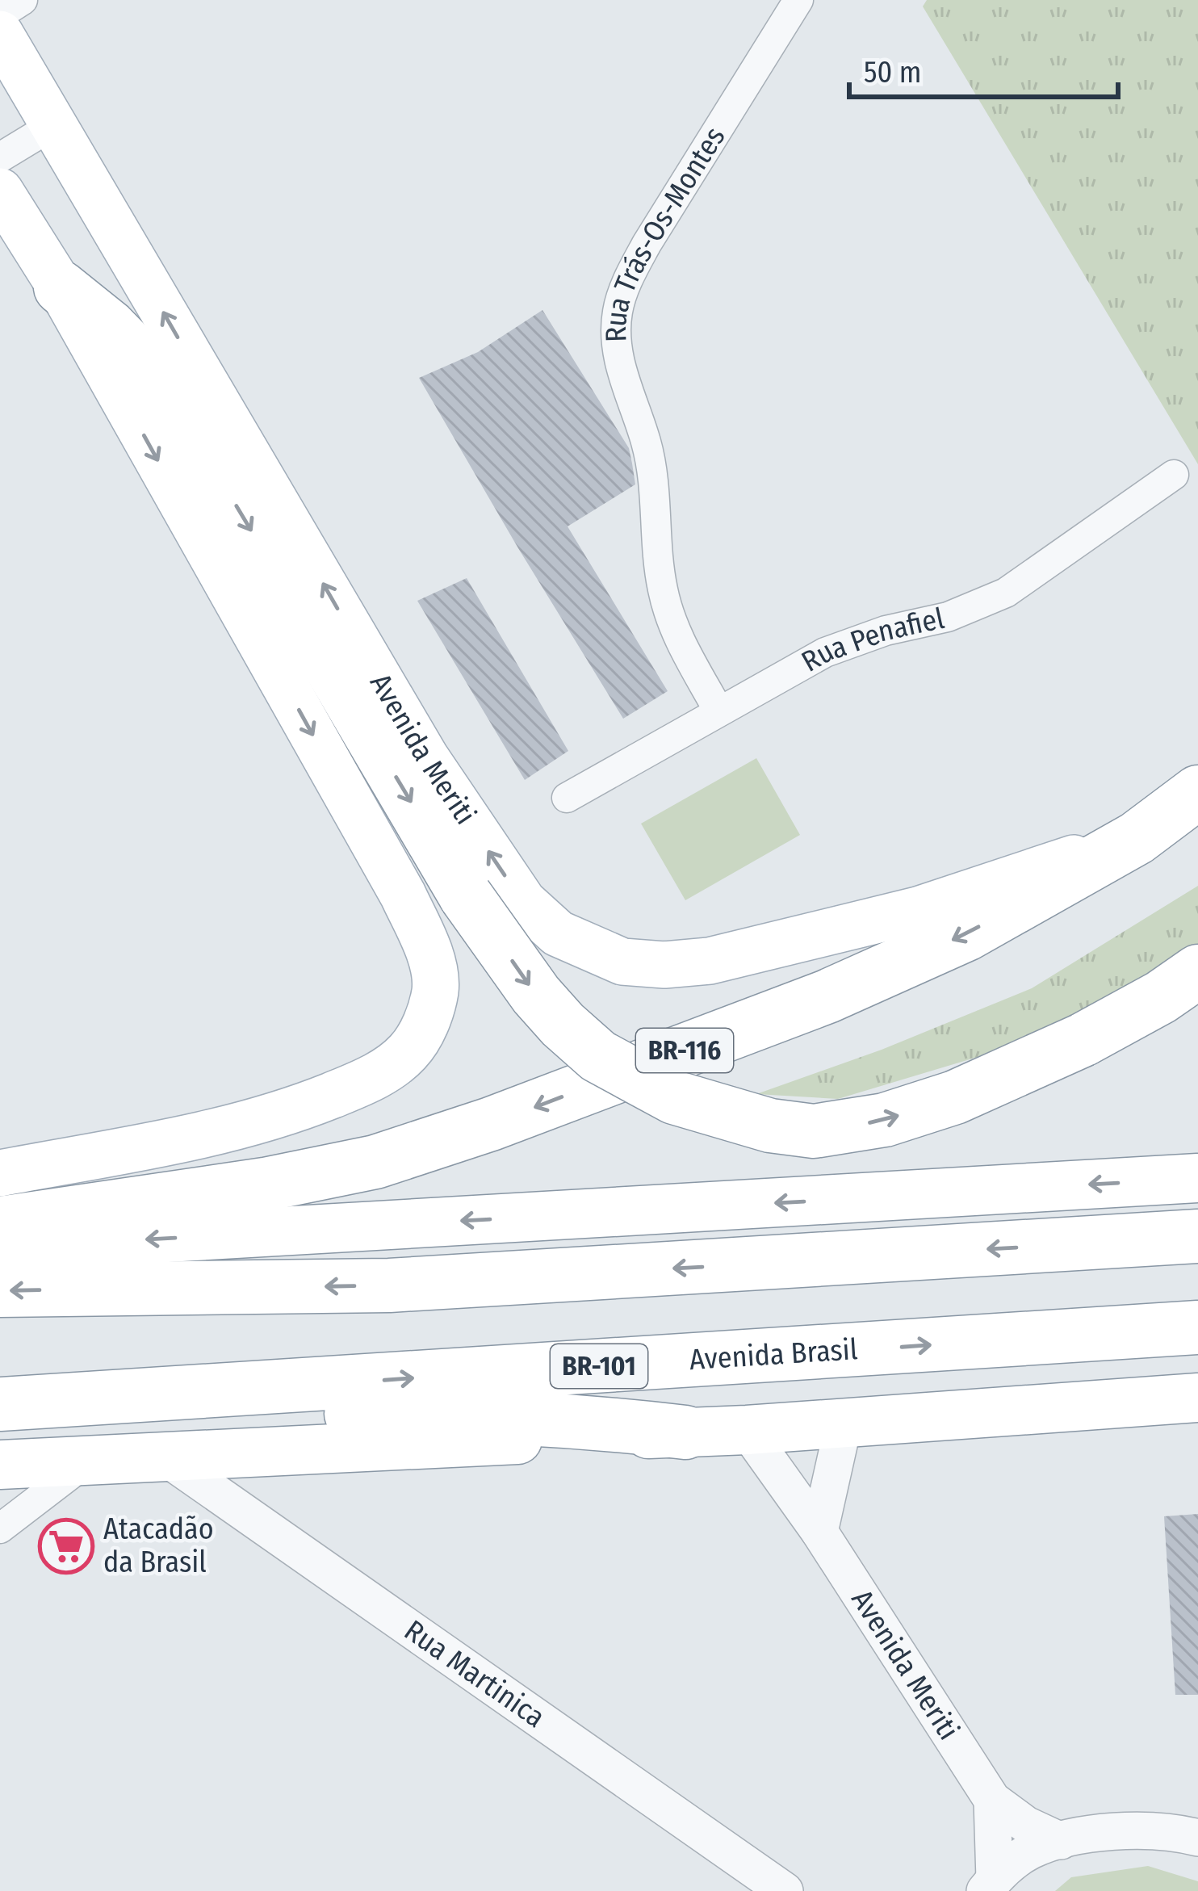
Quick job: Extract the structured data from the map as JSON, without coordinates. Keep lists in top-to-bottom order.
{
  "streets": {
    "highway": ["BR-116", "Avenida Brasil", "BR-101"],
    "main road": ["Avenida Meriti"],
    "street": ["Rua Trás-Os-Montes", "Rua Penafiel", "Rua Martinica"]
  },
  "crossings": [
    ["Rua Trás-Os-Montes", "Rua Penafiel"],
    ["Avenida Meriti", "BR-116"],
    ["Avenida Meriti", "BR-101"],
    ["Avenida Brasil", "BR-101"]
  ],
  "one_way": ["Avenida Meriti"],
  "places": {
    "supermarket": ["Atacadão da Brasil"]
  },
  "scale_bar": "50 m"
}
